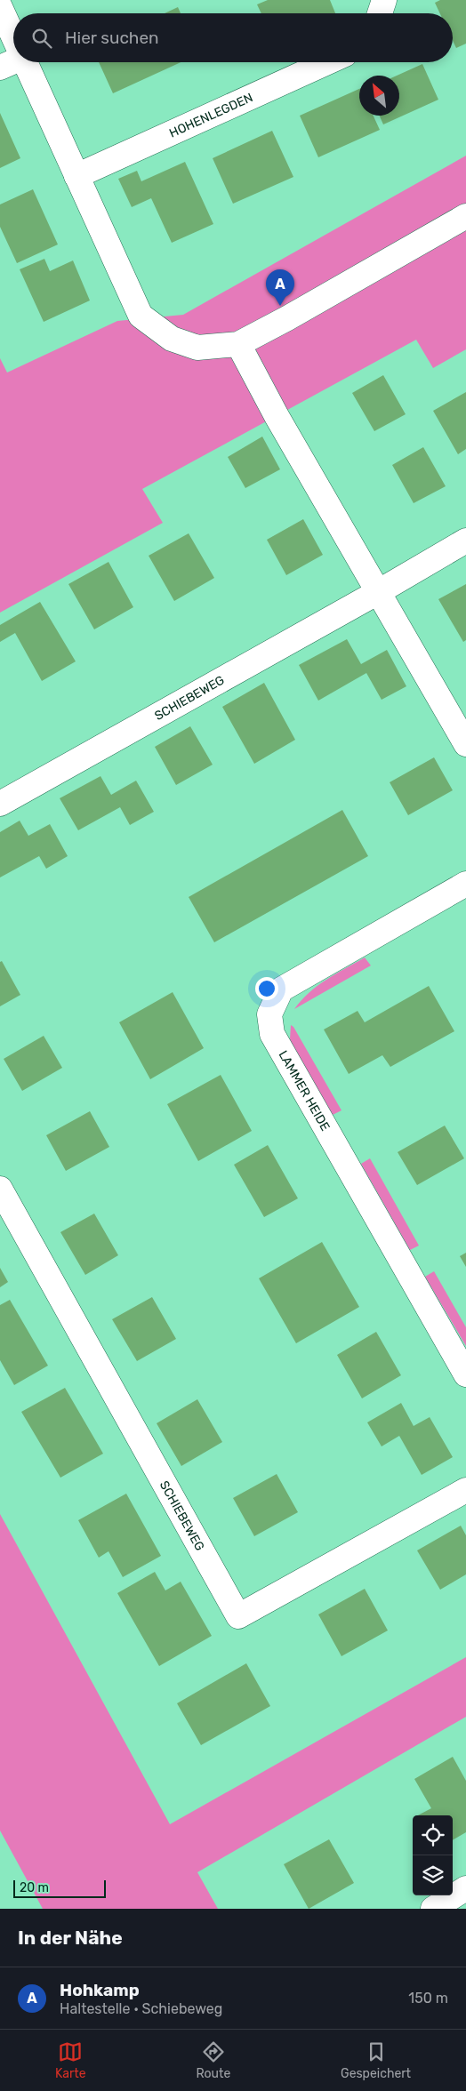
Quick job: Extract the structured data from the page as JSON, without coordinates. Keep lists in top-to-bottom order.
{
  "streets": {
    "street": ["HOHENLEGDEN", "SCHIEBEWEG", "LAMMER HEIDE"]
  },
  "scale_bar": "20 m",
  "north": "top left",
  "page": {
    "search": "Hier suchen",
    "pins": "A",
    "scale": "20 m",
    "heading": "In der Nähe",
    "list": [
      {
        "mark": "A",
        "name": "Hohkamp",
        "note": "Haltestelle · Schiebeweg",
        "value": "150 m"
      }
    ],
    "nav": ["Karte", "Route", "Gespeichert"]
  }
}
